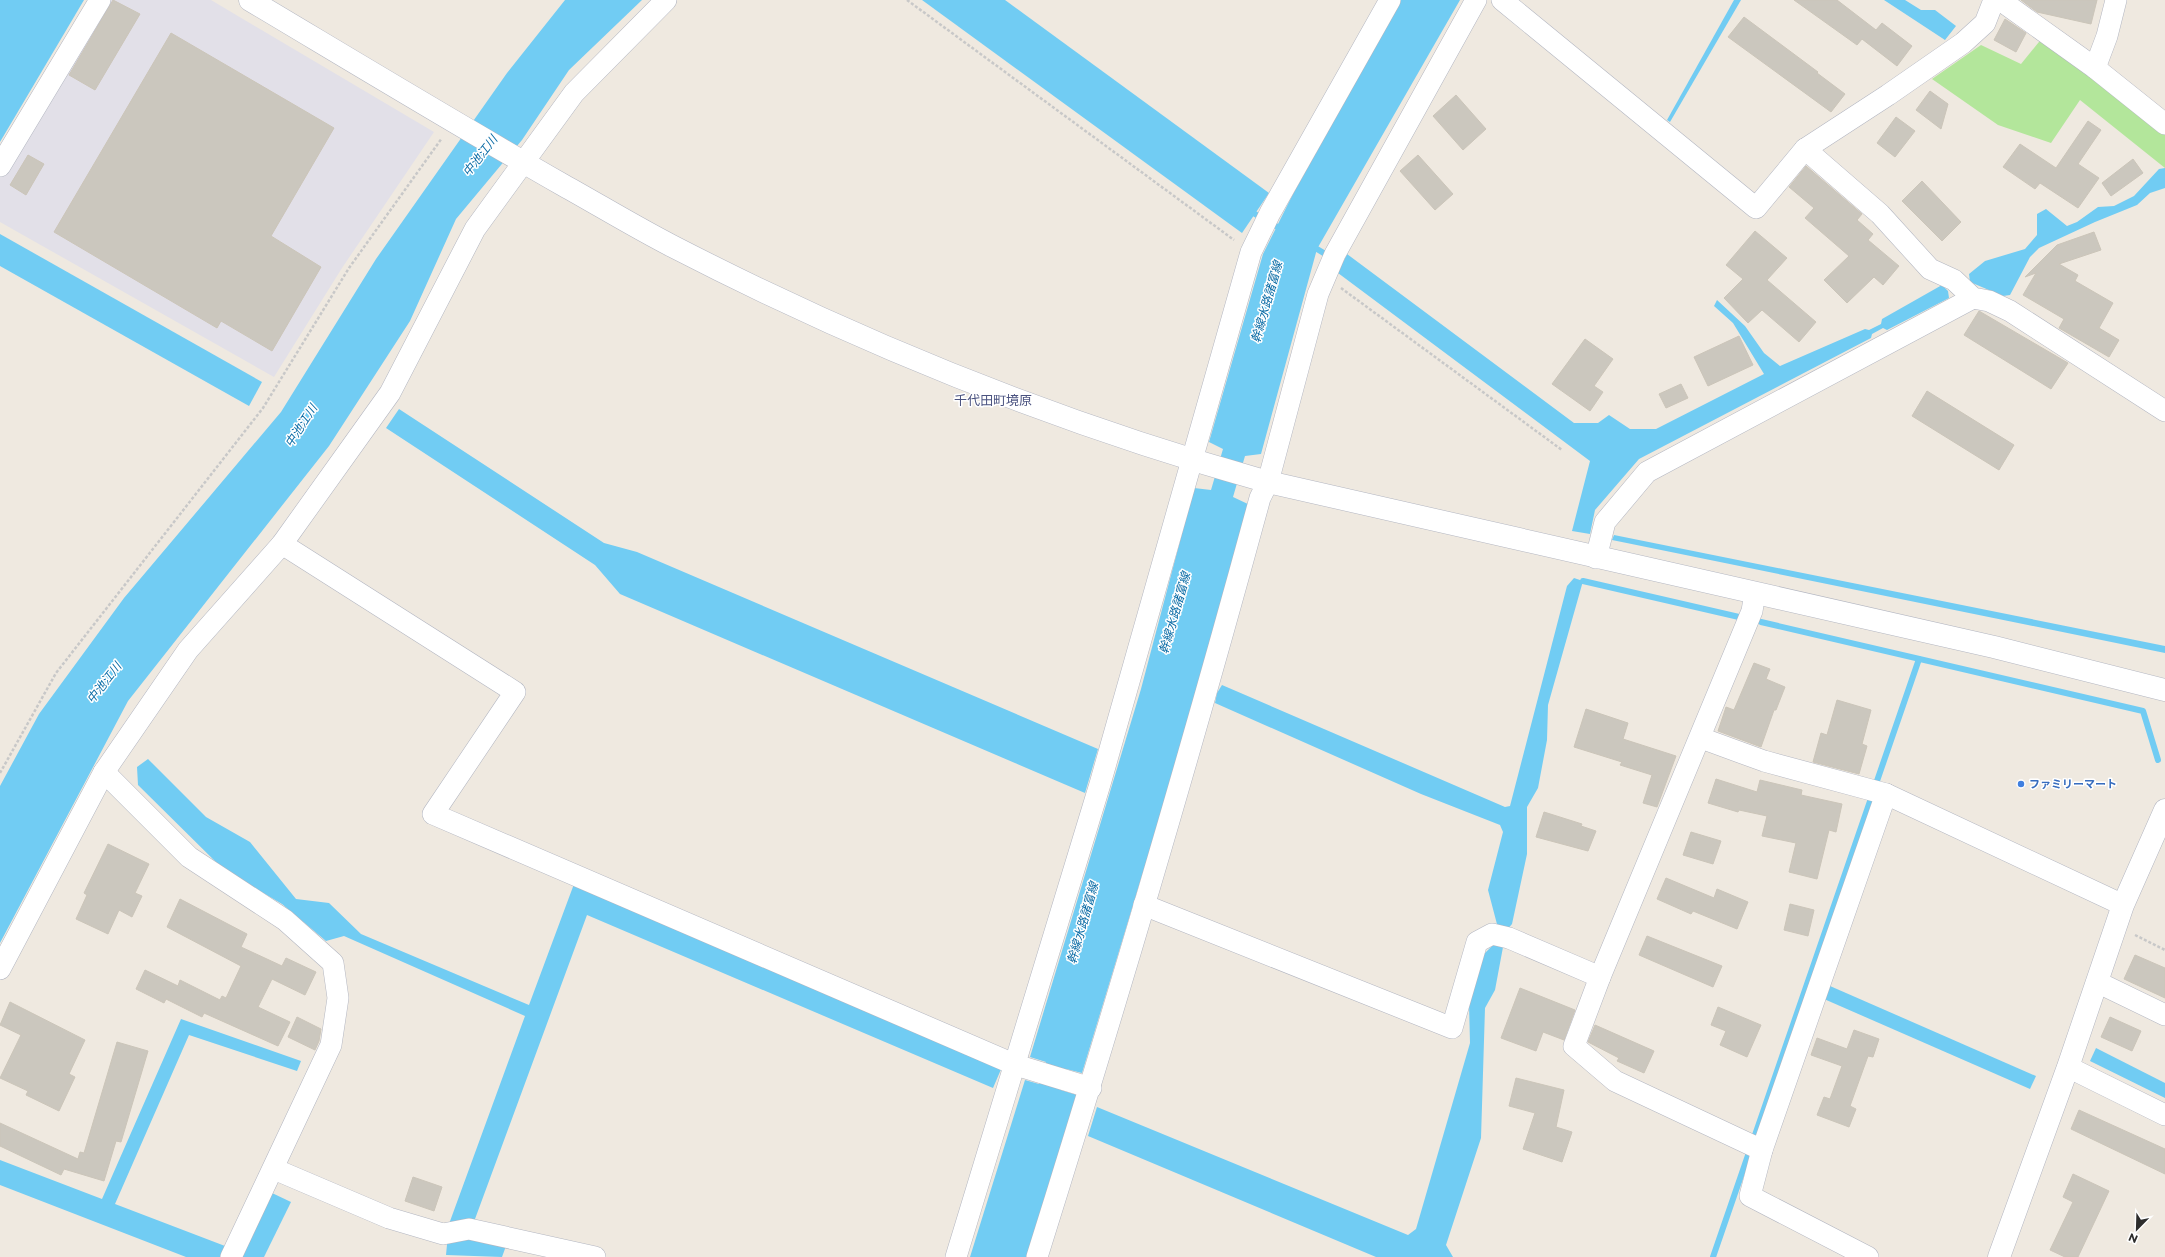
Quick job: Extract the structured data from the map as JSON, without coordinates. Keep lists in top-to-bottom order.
{
  "districts": ["千代田町境原"],
  "water": ["中池江川", "幹線水路諸富線"],
  "places": ["ファミリーマート"],
  "north": "bottom left"
}
